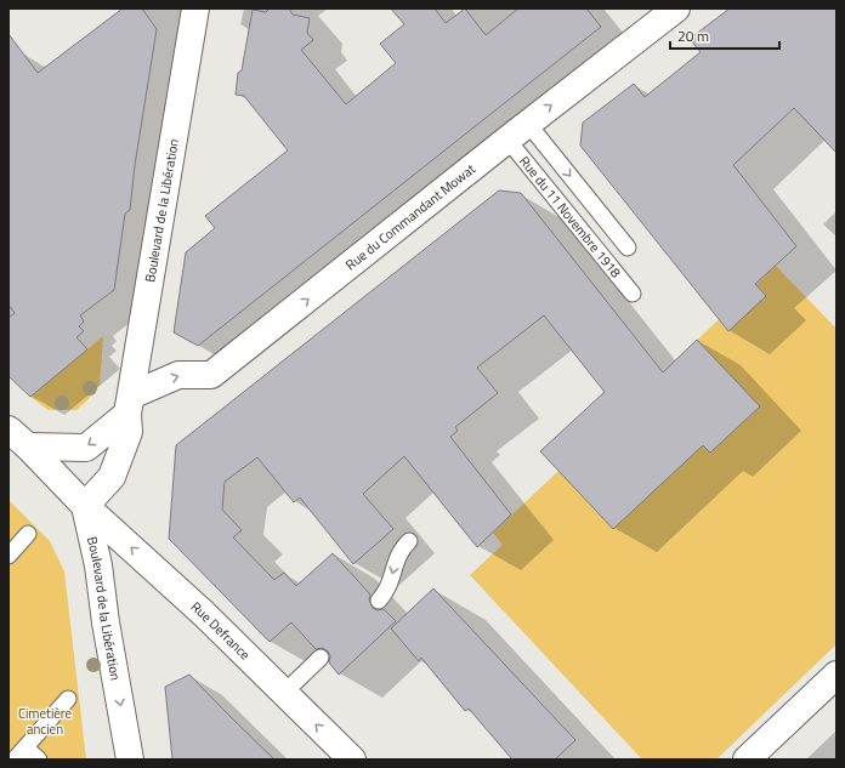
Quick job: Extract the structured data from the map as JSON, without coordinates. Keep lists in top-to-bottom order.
{
  "streets": {
    "street": ["Boulevard de la Libération", "Rue du Commandant Mowat", "Rue Defrance"],
    "lane": ["Rue du 11 Novembre 1918"]
  },
  "crossings": [
    ["Boulevard de la Libération", "Rue du Commandant Mowat"],
    ["Boulevard de la Libération", "Rue Defrance"],
    ["Rue du Commandant Mowat", "Rue du 11 Novembre 1918"]
  ],
  "one_way": ["Rue du Commandant Mowat", "Rue Defrance"],
  "parks": ["Cimetière ancien"],
  "scale_bar": "20 m"
}
